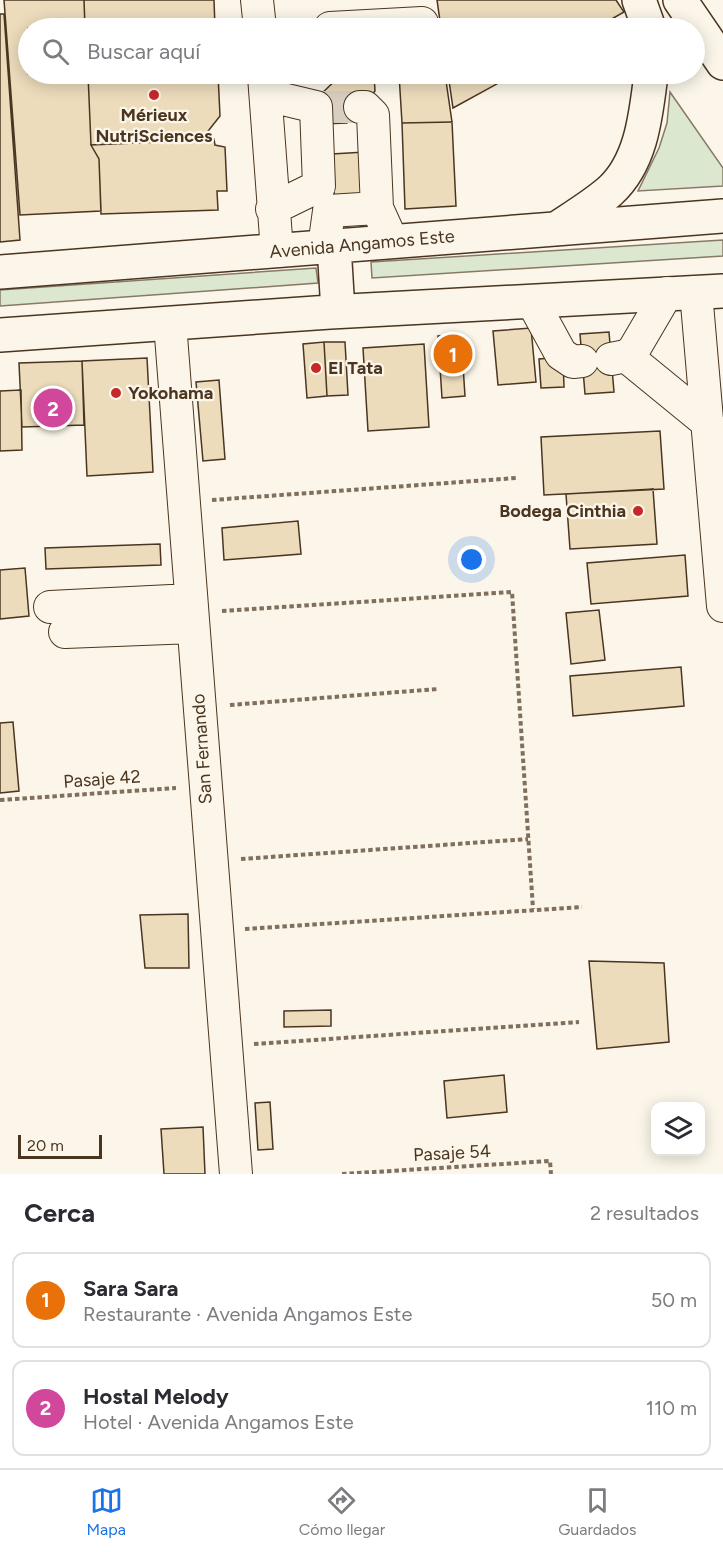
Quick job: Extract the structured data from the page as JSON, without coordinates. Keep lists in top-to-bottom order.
{
  "streets": {
    "main road": ["Avenida Angamos Este"],
    "street": ["San Fernando"],
    "path": ["Pasaje 42", "Pasaje 54"]
  },
  "crossings": [
    ["San Fernando", "Pasaje 42"]
  ],
  "places": [
    "Mérieux NutriSciences",
    "El Tata",
    "Yokohama",
    "Bodega Cinthia"
  ],
  "scale_bar": "20 m",
  "page": {
    "search": "Buscar aquí",
    "pins": ["1", "2"],
    "scale": "20 m",
    "heading": ["Cerca", "2 resultados"],
    "list": [
      {
        "mark": "1",
        "name": "Sara Sara",
        "note": "Restaurante · Avenida Angamos Este",
        "value": "50 m"
      },
      {
        "mark": "2",
        "name": "Hostal Melody",
        "note": "Hotel · Avenida Angamos Este",
        "value": "110 m"
      }
    ],
    "nav": ["Mapa", "Cómo llegar", "Guardados"]
  }
}
